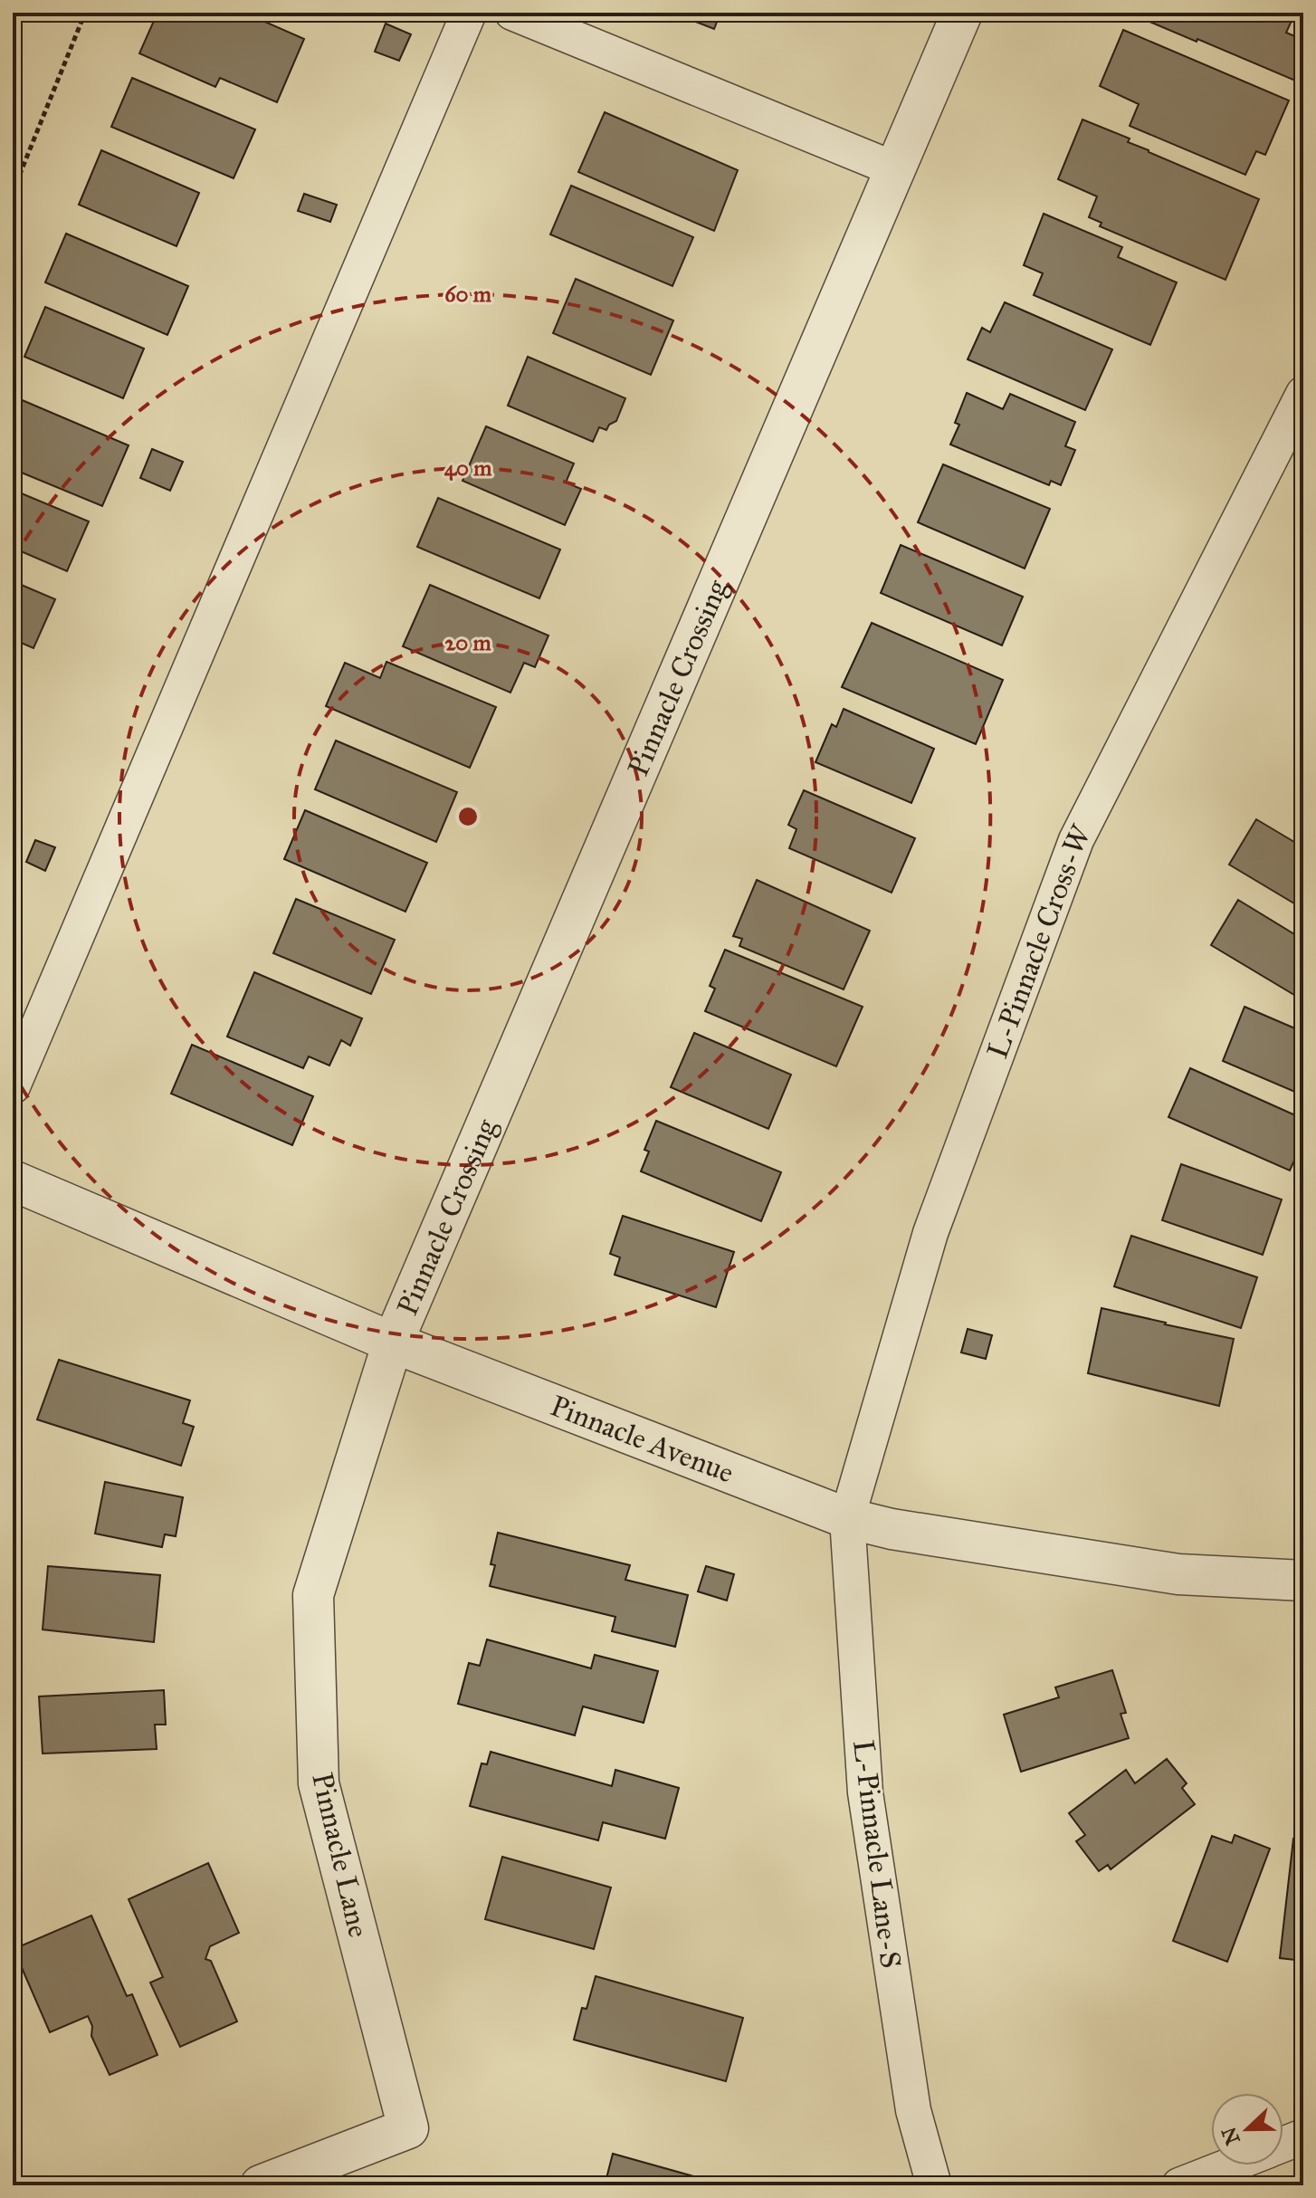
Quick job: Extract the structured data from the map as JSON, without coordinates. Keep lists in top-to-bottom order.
{
  "streets": {
    "street": ["Pinnacle Crossing", "Pinnacle Avenue", "Pinnacle Lane"],
    "lane": ["L-Pinnacle Cross-W", "L-Pinnacle Lane-S"]
  },
  "crossings": [
    ["Pinnacle Crossing", "Pinnacle Avenue"],
    ["Pinnacle Crossing", "Pinnacle Lane"],
    ["L-Pinnacle Cross-W", "Pinnacle Avenue"],
    ["L-Pinnacle Cross-W", "L-Pinnacle Lane-S"],
    ["Pinnacle Avenue", "L-Pinnacle Lane-S"],
    ["Pinnacle Avenue", "Pinnacle Lane"]
  ],
  "north": "left",
  "rings": ["60 m", "40 m", "20 m"]
}
